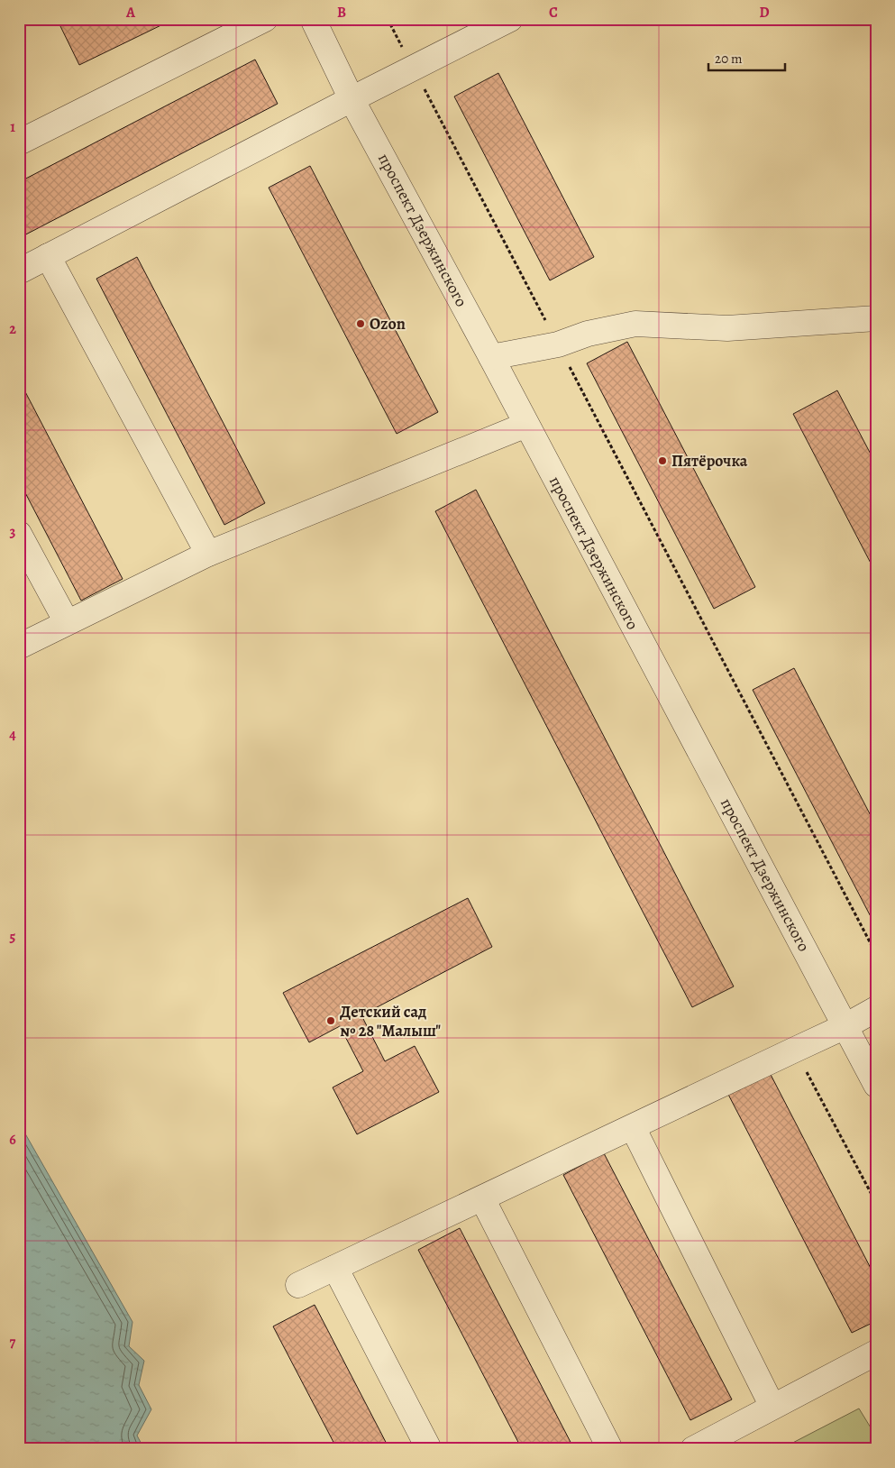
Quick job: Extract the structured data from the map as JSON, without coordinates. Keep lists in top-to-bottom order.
{
  "streets": {
    "street": ["проспект Дзержинского"]
  },
  "places": ["Ozon", "Пятёрочка", "Детский сад № 28 \"Малыш\""],
  "scale_bar": "20 m",
  "grid": {
    "columns": [
      "A",
      "B",
      "C",
      "D"
    ],
    "rows": [
      "1",
      "2",
      "3",
      "4",
      "5",
      "6",
      "7"
    ]
  }
}
